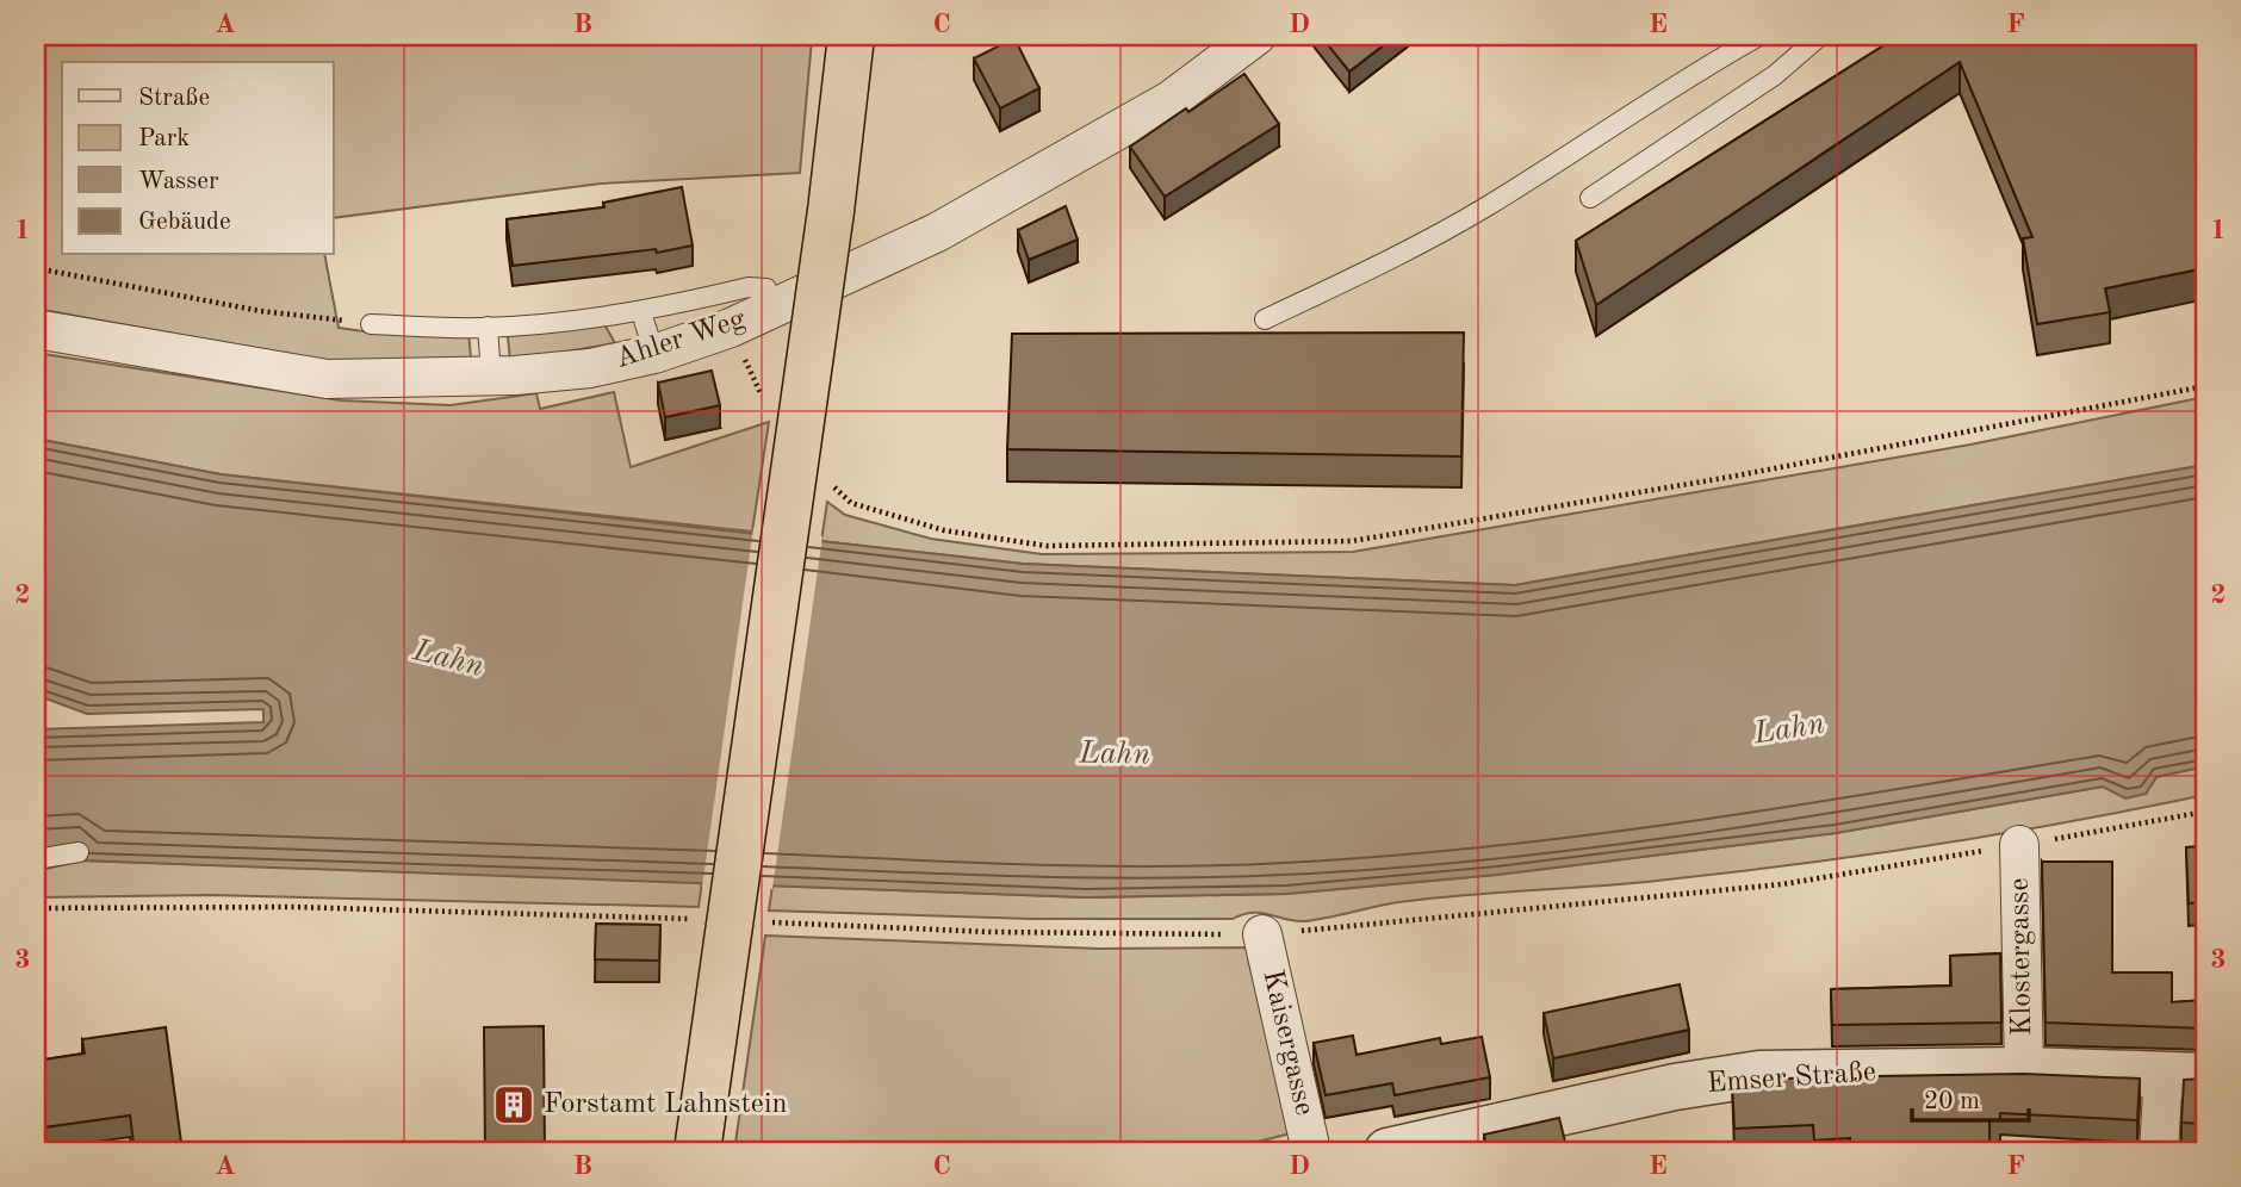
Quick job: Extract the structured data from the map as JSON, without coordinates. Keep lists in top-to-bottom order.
{
  "streets": {
    "street": [
      "Ahler Weg",
      "Klostergasse",
      "Kaisergasse",
      "Emser Straße"
    ]
  },
  "crossings": [
    ["Klostergasse", "Emser Straße"]
  ],
  "water": ["Lahn"],
  "places": {
    "building": ["Forstamt Lahnstein"]
  },
  "legend": [
    "Straße",
    "Park",
    "Wasser",
    "Gebäude"
  ],
  "scale_bar": "20 m",
  "grid": {
    "columns": [
      "A",
      "B",
      "C",
      "D",
      "E",
      "F"
    ],
    "rows": ["1", "2", "3"]
  }
}
